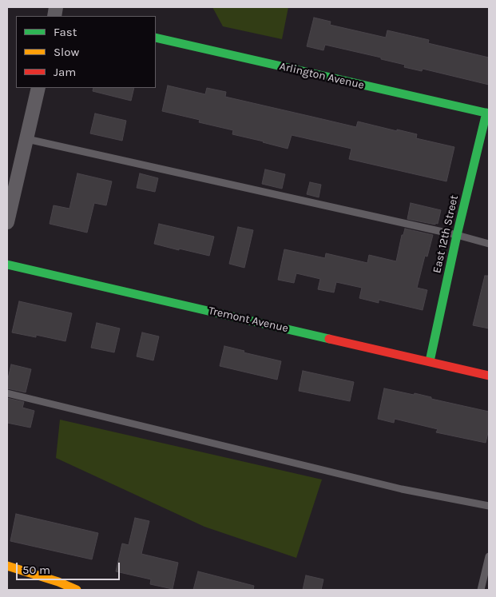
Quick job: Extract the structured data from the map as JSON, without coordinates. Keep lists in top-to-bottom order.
{
  "streets": {
    "street": ["Arlington Avenue", "East 12th Street", "Tremont Avenue"]
  },
  "crossings": [
    ["Arlington Avenue", "East 12th Street"],
    ["East 12th Street", "Tremont Avenue"]
  ],
  "legend": ["Fast", "Slow", "Jam"],
  "scale_bar": "50 m"
}
